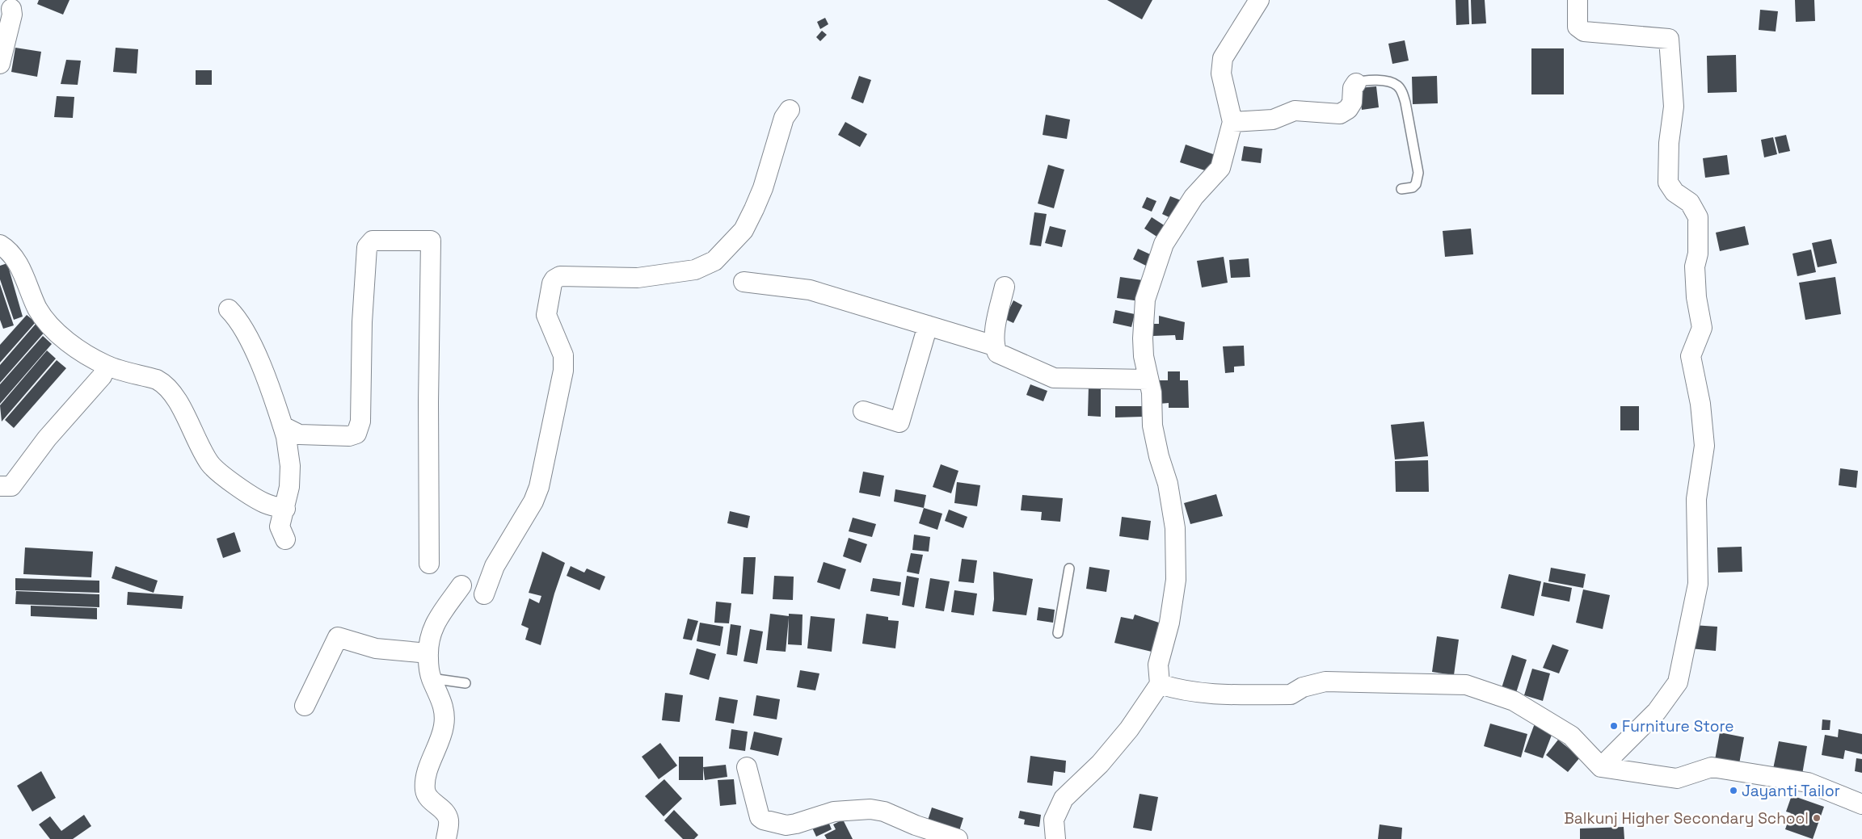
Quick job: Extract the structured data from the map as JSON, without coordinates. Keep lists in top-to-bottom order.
{
  "places": ["Furniture Store", "Jayanti Tailor", "Balkunj Higher Secondary School"]
}
